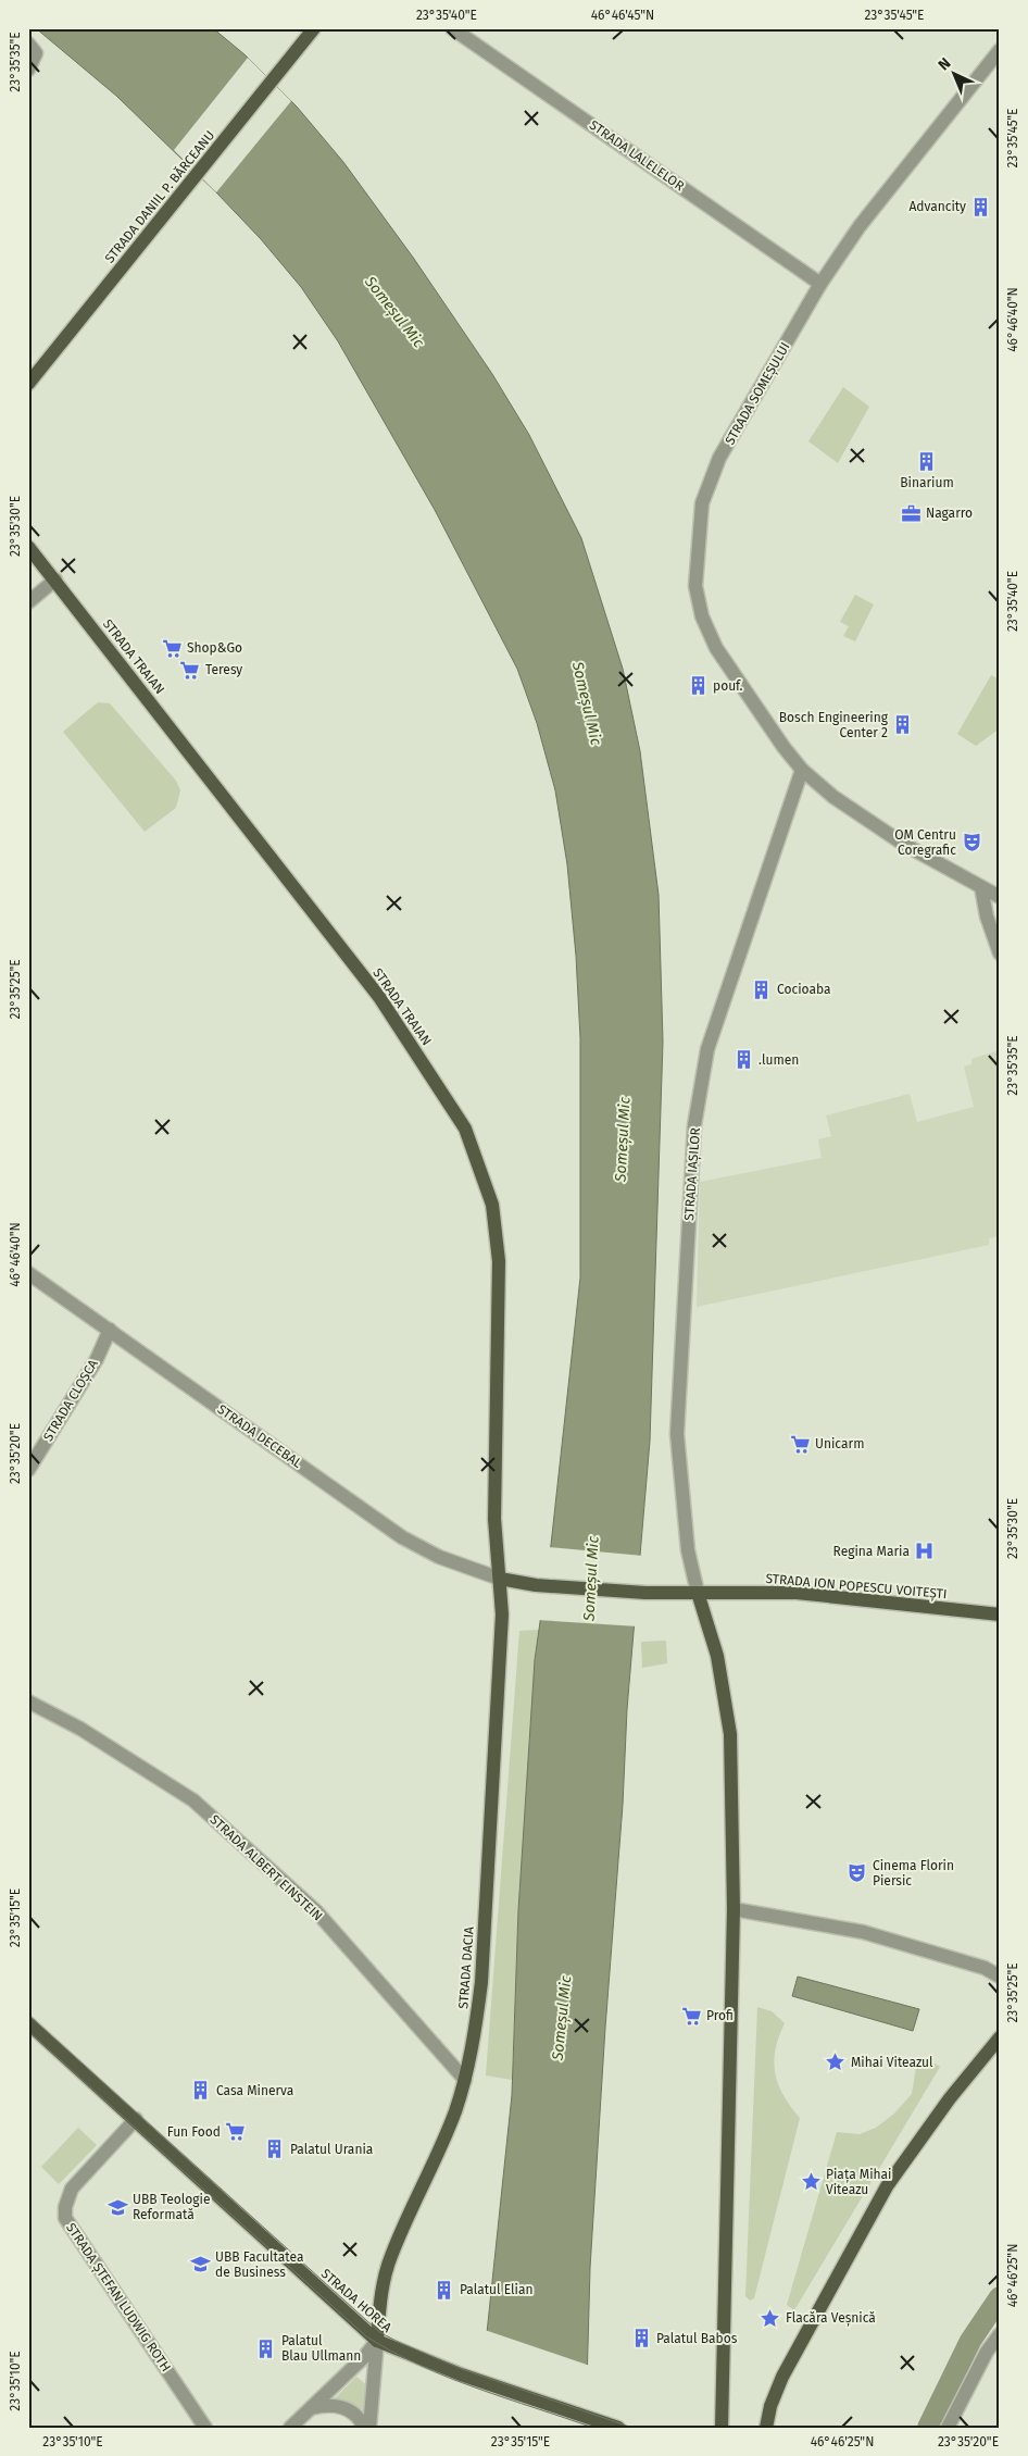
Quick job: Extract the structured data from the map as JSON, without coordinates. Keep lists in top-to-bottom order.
{
  "streets": {
    "main road": [
      "STRADA DANIIL P. BĂRCEANU",
      "STRADA TRAIAN",
      "STRADA ION POPESCU VOITEȘTI",
      "STRADA DACIA",
      "STRADA HOREA"
    ],
    "street": [
      "STRADA LALELELOR",
      "STRADA SOMEȘULUI",
      "STRADA IAȘILOR",
      "STRADA CLOȘCA",
      "STRADA DECEBAL",
      "STRADA ALBERT EINSTEIN",
      "STRADA ȘTEFAN LUDWIG ROTH"
    ]
  },
  "crossings": [
    ["STRADA LALELELOR", "STRADA SOMEȘULUI"],
    ["STRADA SOMEȘULUI", "STRADA IAȘILOR"],
    ["STRADA TRAIAN", "STRADA DECEBAL"],
    ["STRADA TRAIAN", "STRADA ION POPESCU VOITEȘTI"],
    ["STRADA TRAIAN", "STRADA DACIA"],
    ["STRADA IAȘILOR", "STRADA ION POPESCU VOITEȘTI"],
    ["STRADA CLOȘCA", "STRADA DECEBAL"],
    ["STRADA DECEBAL", "STRADA ION POPESCU VOITEȘTI"],
    ["STRADA DECEBAL", "STRADA DACIA"],
    ["STRADA ION POPESCU VOITEȘTI", "STRADA DACIA"],
    ["STRADA ALBERT EINSTEIN", "STRADA DACIA"],
    ["STRADA DACIA", "STRADA HOREA"],
    ["STRADA ȘTEFAN LUDWIG ROTH", "STRADA HOREA"]
  ],
  "water": ["Someșul Mic"],
  "places": {
    "building": [
      "Advancity",
      "Binarium",
      "pouf.",
      "Bosch Engineering Center 2",
      "Cocioaba",
      ".lumen",
      "Casa Minerva",
      "Palatul Urania",
      "Palatul Elian",
      "Palatul Babos",
      "Palatul Blau Ullmann"
    ],
    "office": ["Nagarro"],
    "supermarket": [
      "Shop&Go",
      "Teresy",
      "Unicarm",
      "Profi",
      "Fun Food"
    ],
    "theatre": ["OM Centru Coregrafic", "Cinema Florin Piersic"],
    "hospital": ["Regina Maria"],
    "place": ["Mihai Viteazul", "Piața Mihai Viteazu", "Flacăra Veșnică"],
    "school or university": ["UBB Teologie Reformată", "UBB Facultatea de Business"]
  },
  "north": "top left",
  "coordinates": [
    "23°35'40\"E",
    "46°46'45\"N",
    "23°35'45\"E",
    "23°35'35\"E",
    "46°46'40\"N",
    "23°35'30\"E",
    "23°35'25\"E",
    "23°35'20\"E",
    "23°35'15\"E",
    "46°46'25\"N",
    "23°35'10\"E"
  ]
}
